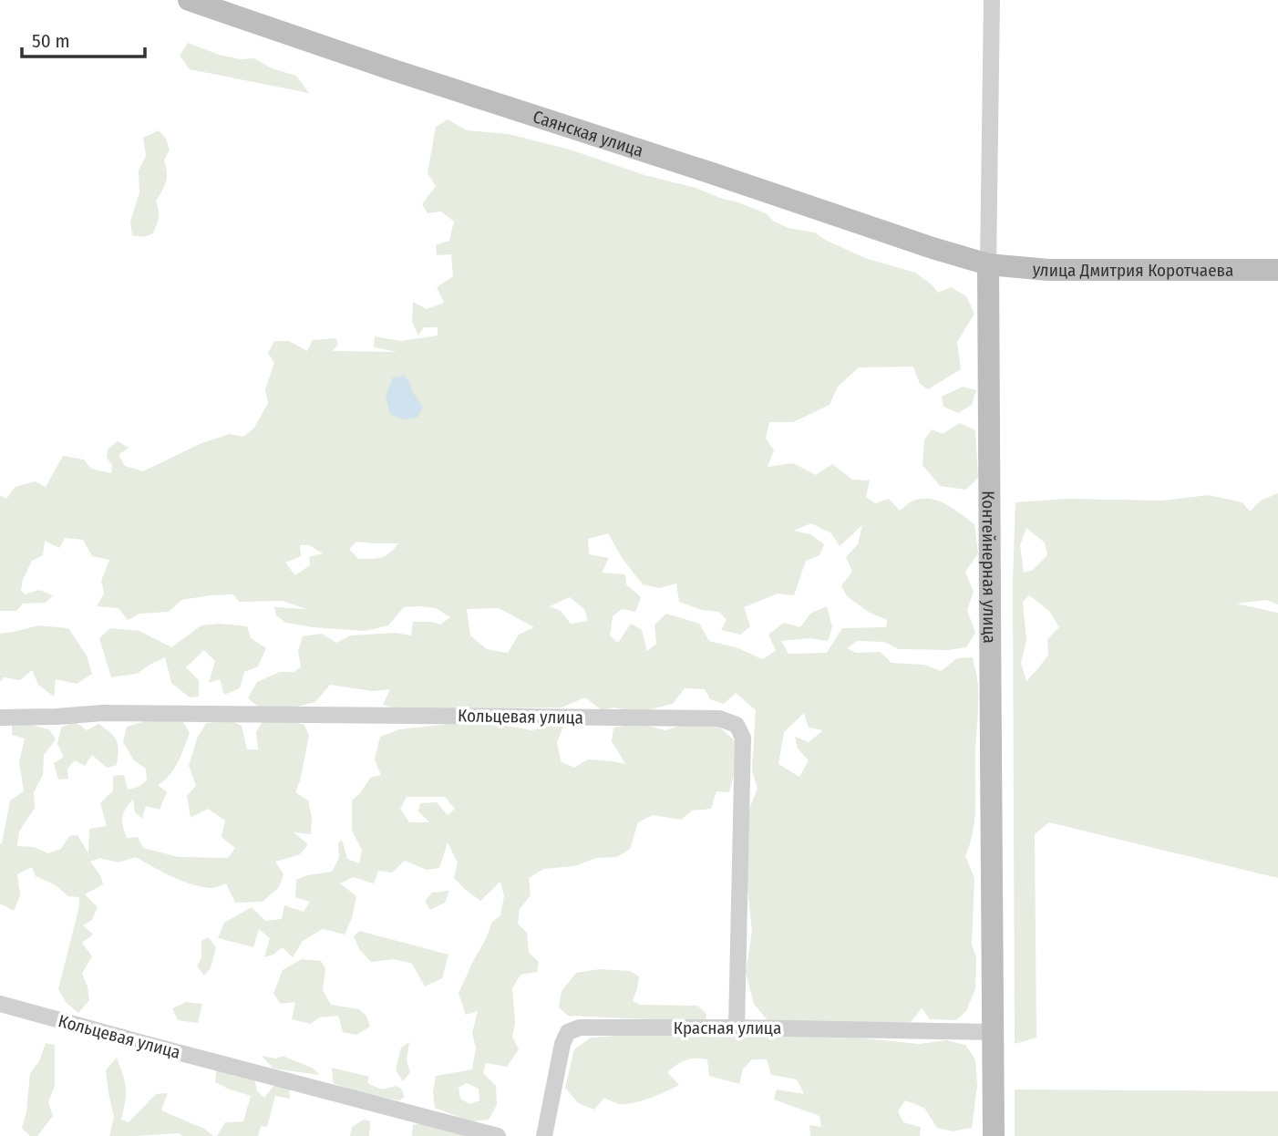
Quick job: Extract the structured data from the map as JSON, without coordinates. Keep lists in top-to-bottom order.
{
  "streets": {
    "street": [
      "Саянская улица",
      "улица Дмитрия Коротчаева",
      "Контейнерная улица",
      "Кольцевая улица",
      "Красная улица"
    ]
  },
  "crossings": [
    ["Саянская улица", "улица Дмитрия Коротчаева"],
    ["Саянская улица", "Контейнерная улица"],
    ["улица Дмитрия Коротчаева", "Контейнерная улица"],
    ["Контейнерная улица", "Красная улица"],
    ["Кольцевая улица", "Красная улица"]
  ],
  "scale_bar": "50 m"
}
